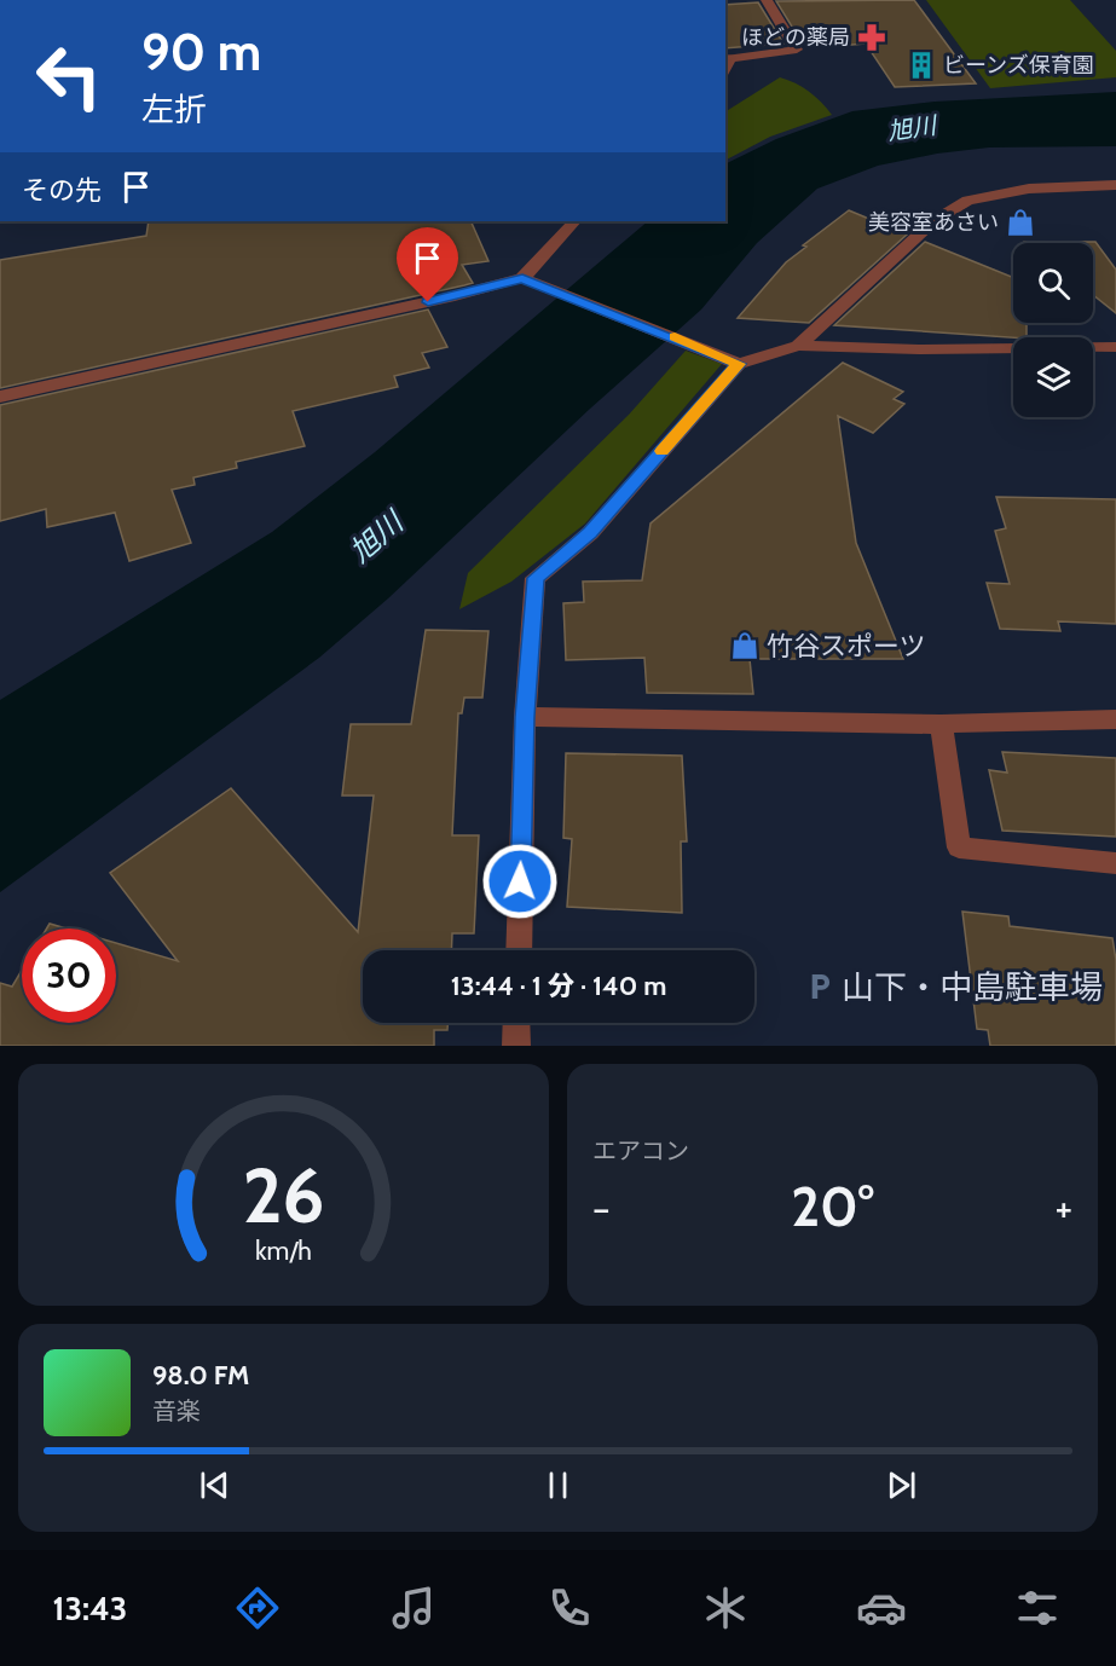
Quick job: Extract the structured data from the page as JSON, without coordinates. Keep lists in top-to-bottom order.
{
  "water": ["旭川"],
  "places": {
    "pharmacy": ["ほどの薬局"],
    "building": ["ビーンズ保育園"],
    "shop": ["美容室あさい", "竹谷スポーツ"],
    "parking": ["山下・中島駐車場"]
  },
  "page": {
    "turn": ["90 m", "左折"],
    "then": "その先",
    "limit": "30",
    "trip": "13:44 · 1 分 · 140 m",
    "tile": "エアコン",
    "heat": ["−", "20°", "+"],
    "song": ["98.0 FM", "音楽"],
    "tabs": "13:43",
    "gauge": ["26", "km/h"]
  }
}
